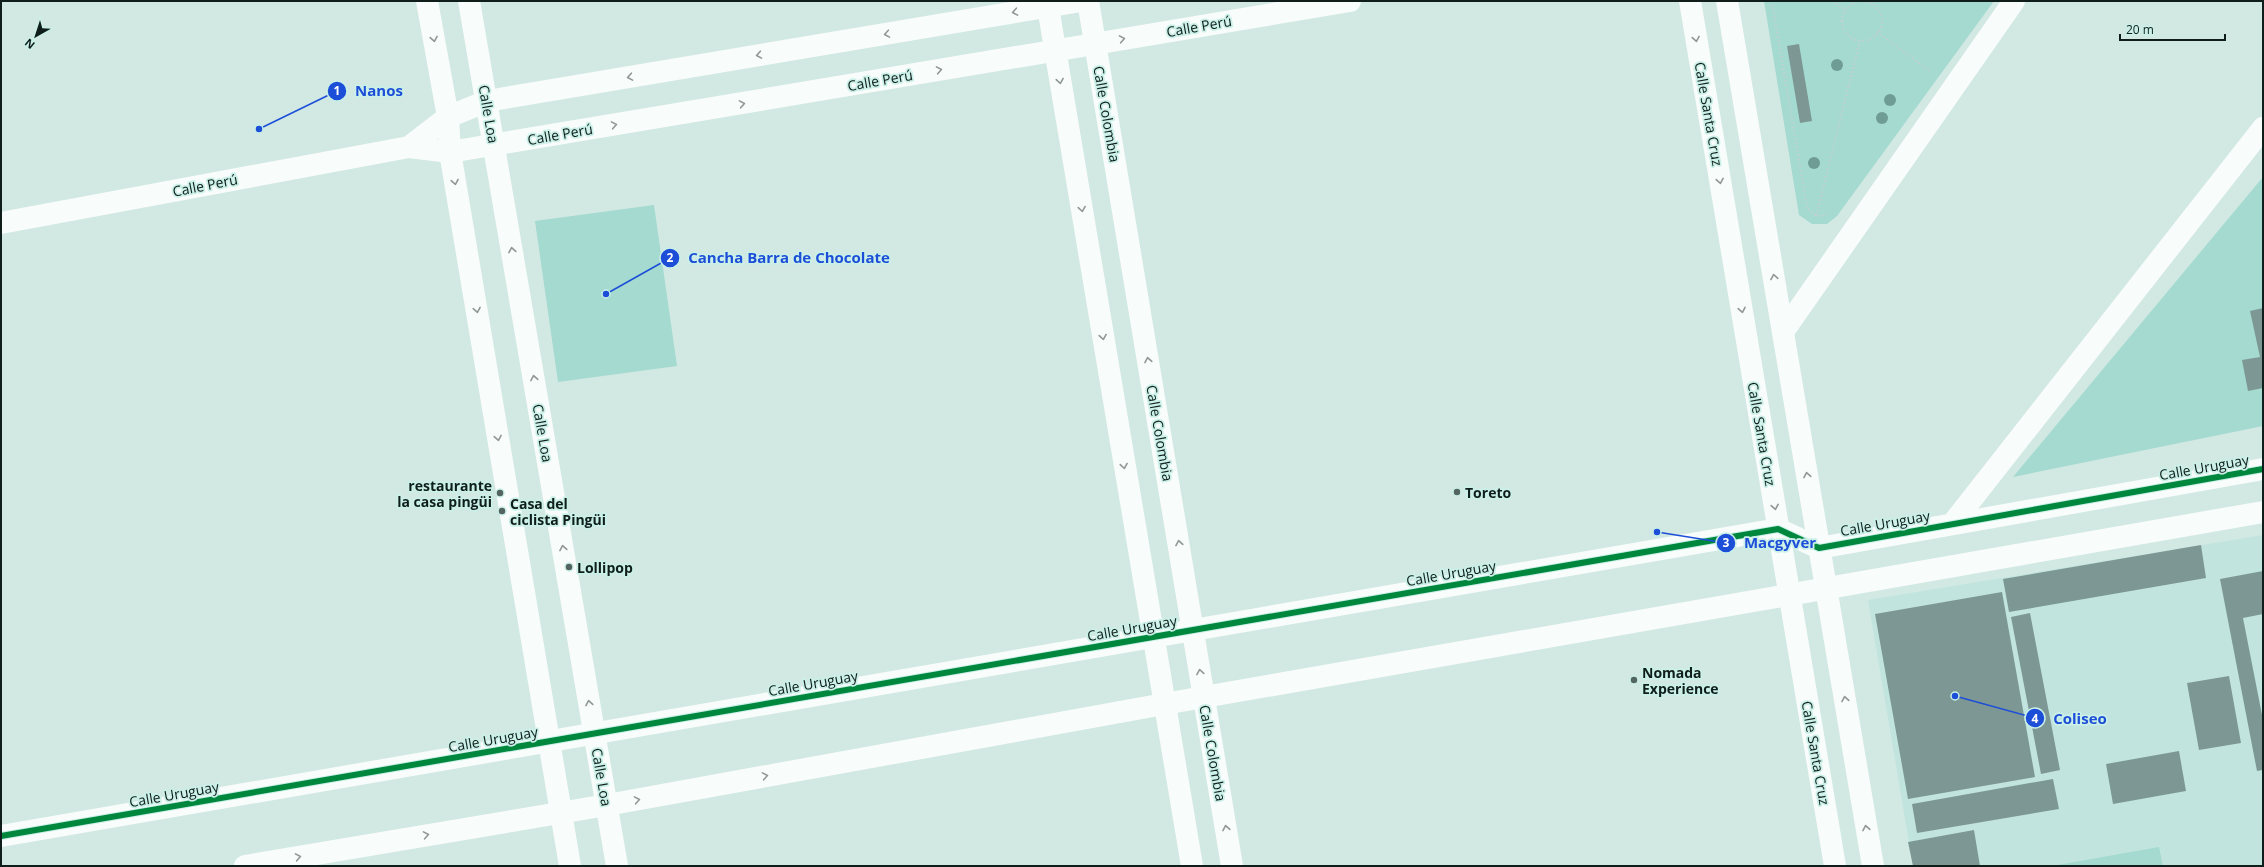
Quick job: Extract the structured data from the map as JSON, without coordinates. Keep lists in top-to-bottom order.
{
  "streets": {
    "street": [
      "Calle Perú",
      "Calle Loa",
      "Calle Colombia",
      "Calle Santa Cruz",
      "Calle Uruguay"
    ]
  },
  "crossings": [
    ["Calle Perú", "Calle Loa"],
    ["Calle Perú", "Calle Colombia"],
    ["Calle Loa", "Calle Uruguay"],
    ["Calle Colombia", "Calle Uruguay"],
    ["Calle Santa Cruz", "Calle Uruguay"]
  ],
  "places": [
    "Nanos",
    "Cancha Barra de Chocolate",
    "Toreto",
    "restaurante la casa pingüi",
    "Casa del ciclista Pingüi",
    "Macgyver",
    "Lollipop",
    "Nomada Experience",
    "Coliseo"
  ],
  "scale_bar": "20 m",
  "north": "bottom left"
}
